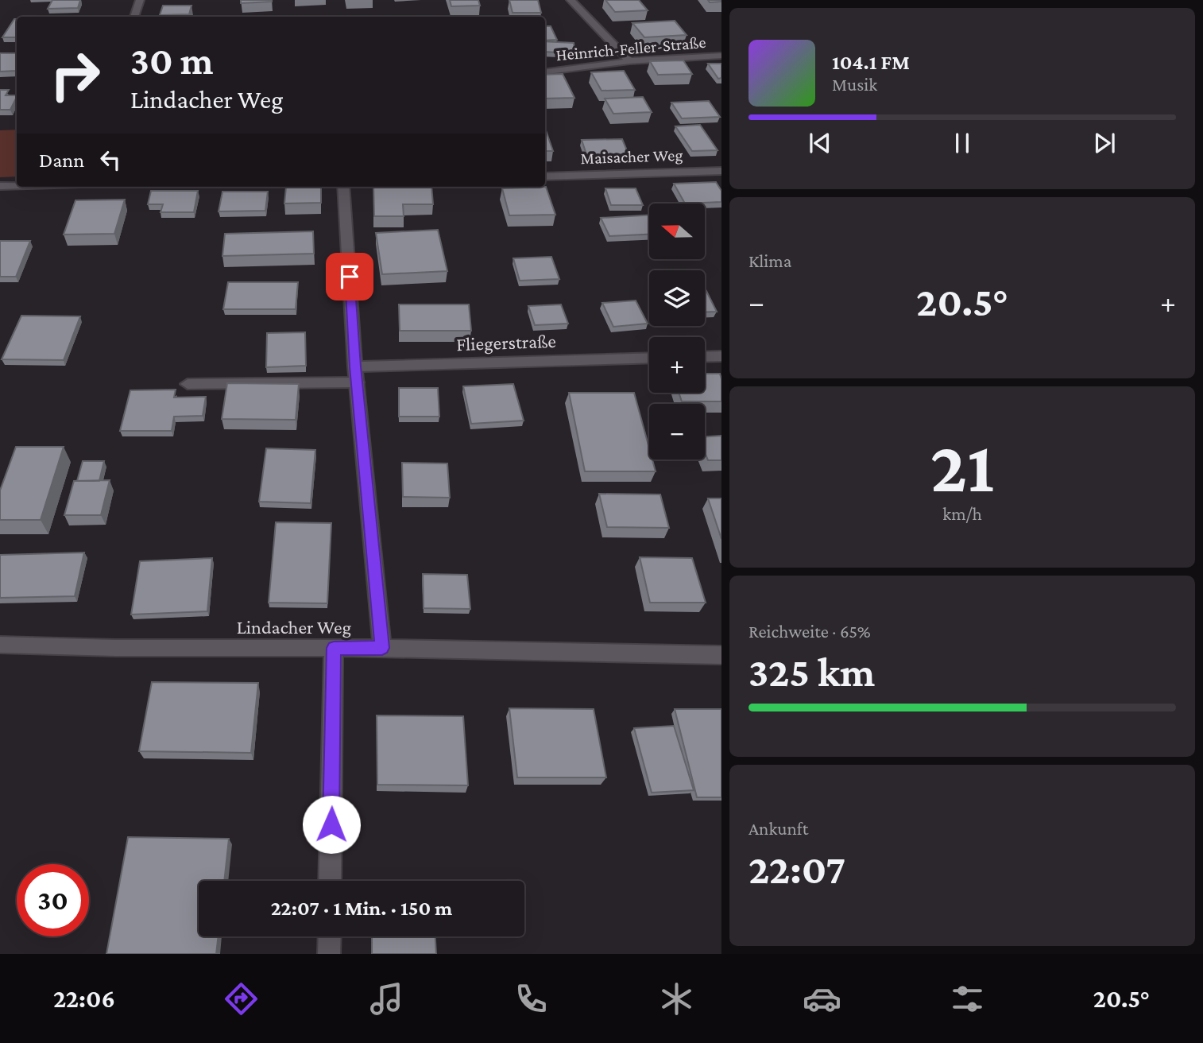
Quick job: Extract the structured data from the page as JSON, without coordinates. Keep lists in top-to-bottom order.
{
  "streets": {
    "street": [
      "Heinrich-Feller-Straße",
      "Maisacher Weg",
      "Fliegerstraße",
      "Lindacher Weg"
    ]
  },
  "north": "left",
  "page": {
    "turn": ["30 m", "Lindacher Weg"],
    "song": ["104.1 FM", "Musik"],
    "then": "Dann",
    "tile": [
      "Klima",
      ["21", "km/h"],
      ["Reichweite · 65%", "325 km"],
      ["Ankunft", "22:07"]
    ],
    "map_buttons": ["+", "−"],
    "heat": ["−", "20.5°", "+"],
    "limit": "30",
    "trip": "22:07 · 1 Min. · 150 m",
    "tabs": ["22:06", "20.5°"]
  }
}
